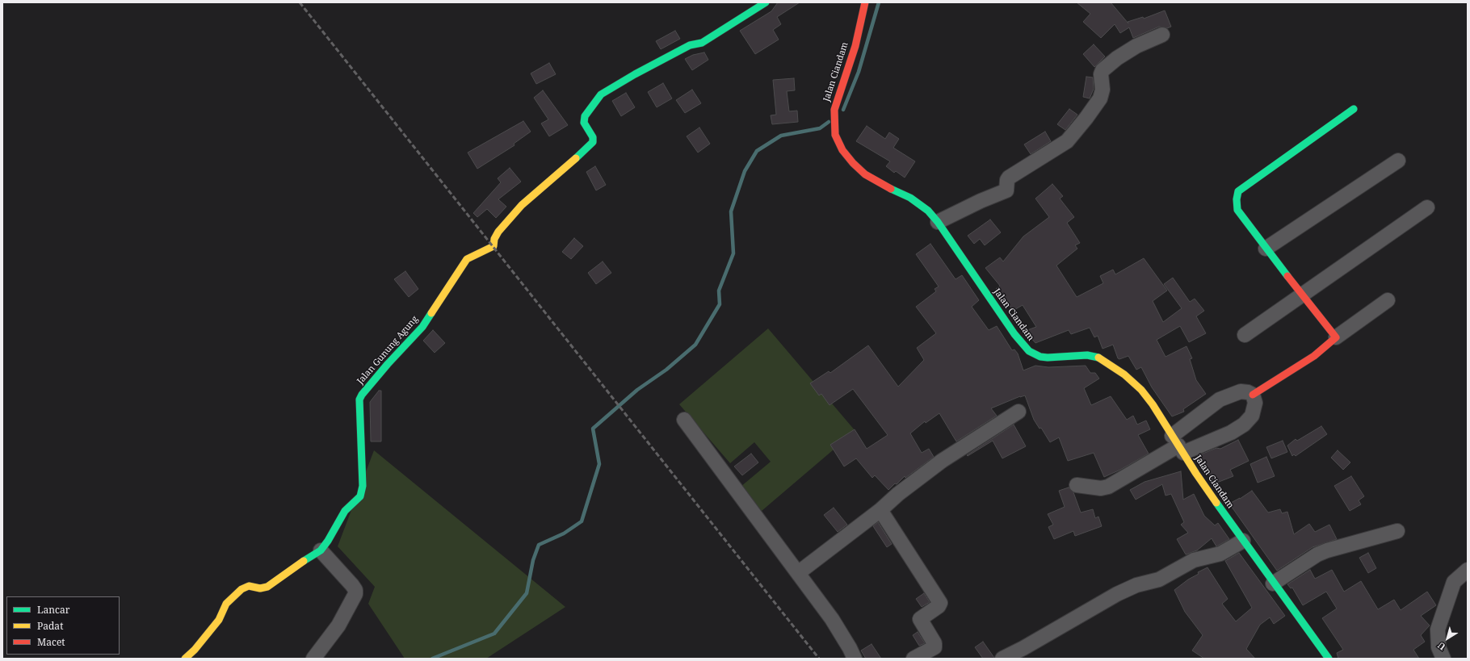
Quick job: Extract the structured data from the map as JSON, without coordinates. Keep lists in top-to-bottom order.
{
  "streets": {
    "street": ["Jalan Ciandam", "Jalan Gunung Agung"]
  },
  "legend": ["Lancar", "Padat", "Macet"],
  "north": "bottom left"
}
